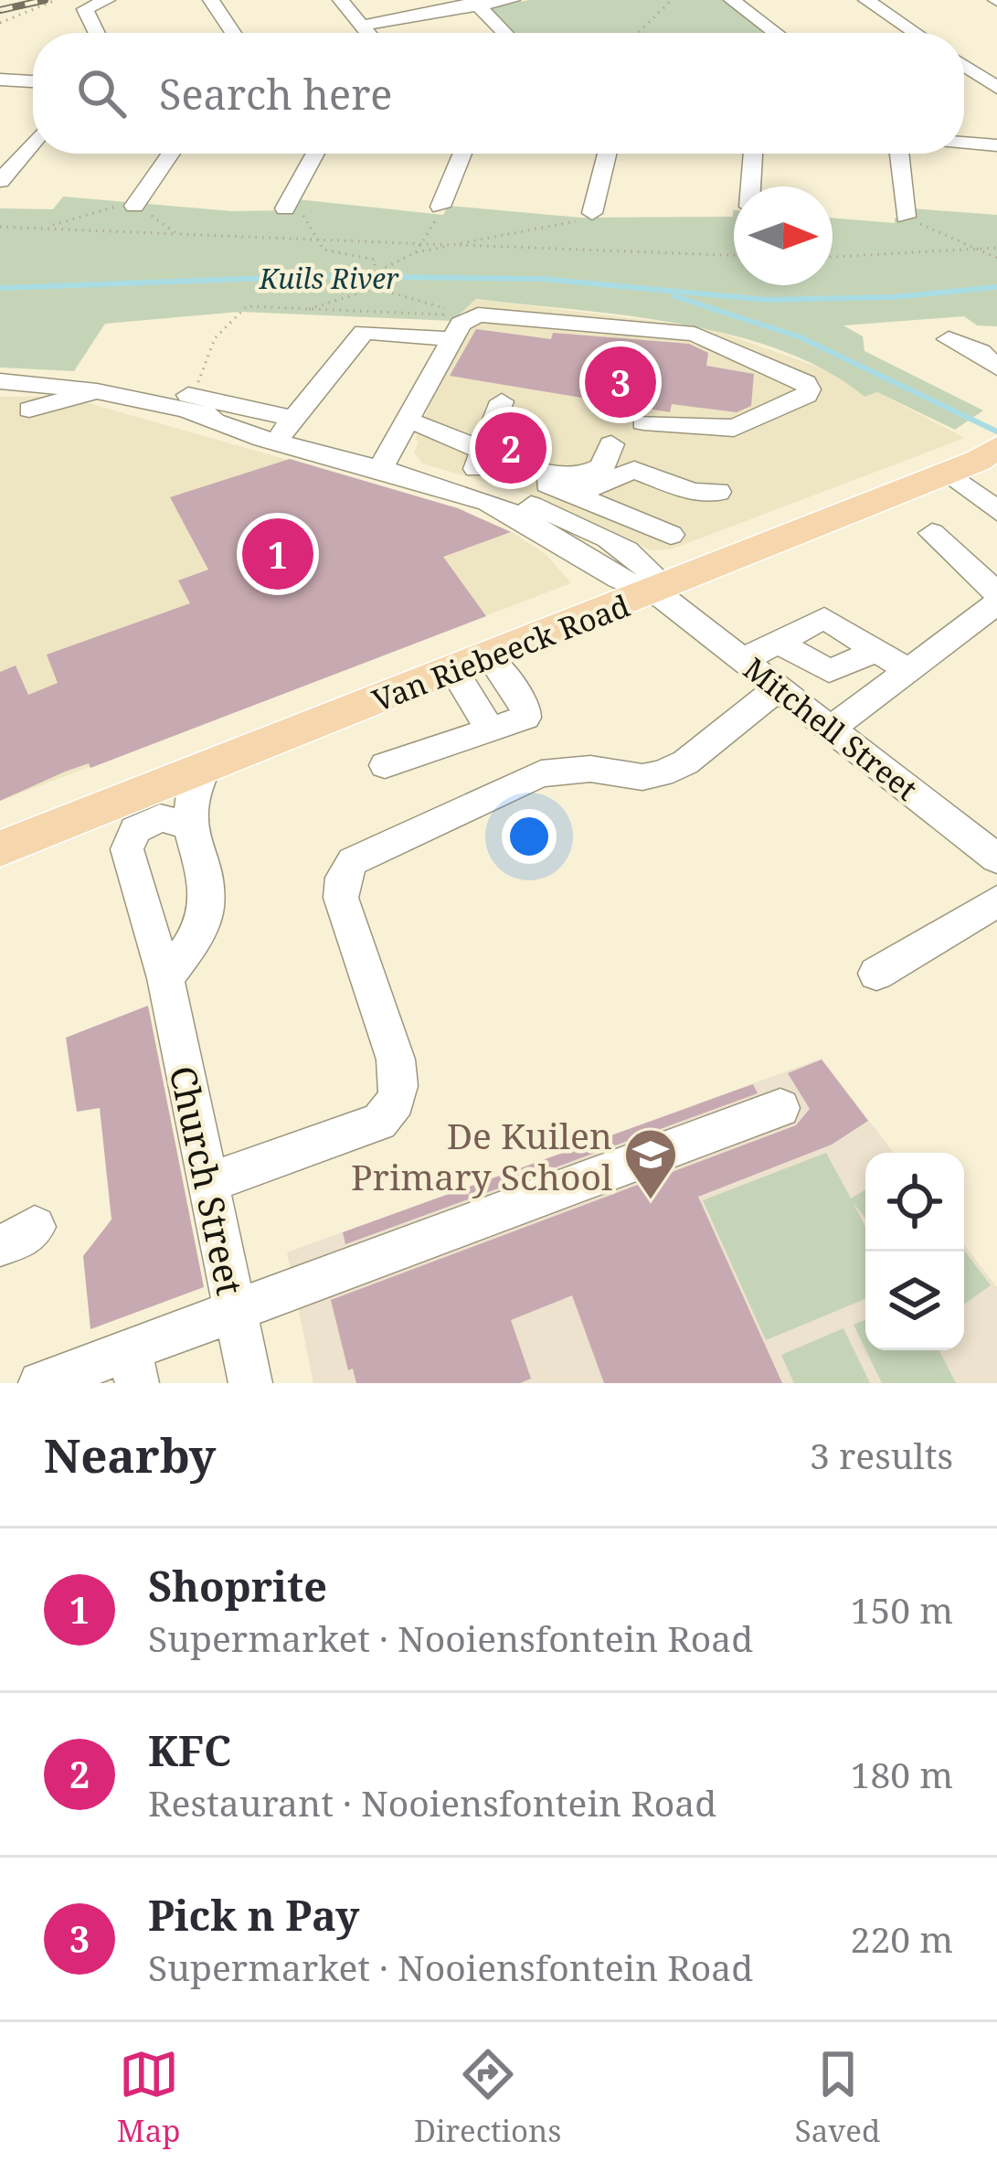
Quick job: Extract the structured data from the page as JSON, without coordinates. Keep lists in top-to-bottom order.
{
  "streets": {
    "main road": ["Van Riebeeck Road"],
    "street": ["Mitchell Street", "Church Street"]
  },
  "crossings": [
    ["Van Riebeeck Road", "Mitchell Street"]
  ],
  "water": ["Kuils River"],
  "places": {
    "school or university": ["De Kuilen Primary School"]
  },
  "north": "right",
  "page": {
    "search": "Search here",
    "pins": ["3", "2", "1"],
    "heading": ["Nearby", "3 results"],
    "list": [
      {
        "mark": "1",
        "name": "Shoprite",
        "note": "Supermarket · Nooiensfontein Road",
        "value": "150 m"
      },
      {
        "mark": "2",
        "name": "KFC",
        "note": "Restaurant · Nooiensfontein Road",
        "value": "180 m"
      },
      {
        "mark": "3",
        "name": "Pick n Pay",
        "note": "Supermarket · Nooiensfontein Road",
        "value": "220 m"
      }
    ],
    "nav": ["Map", "Directions", "Saved"]
  }
}
